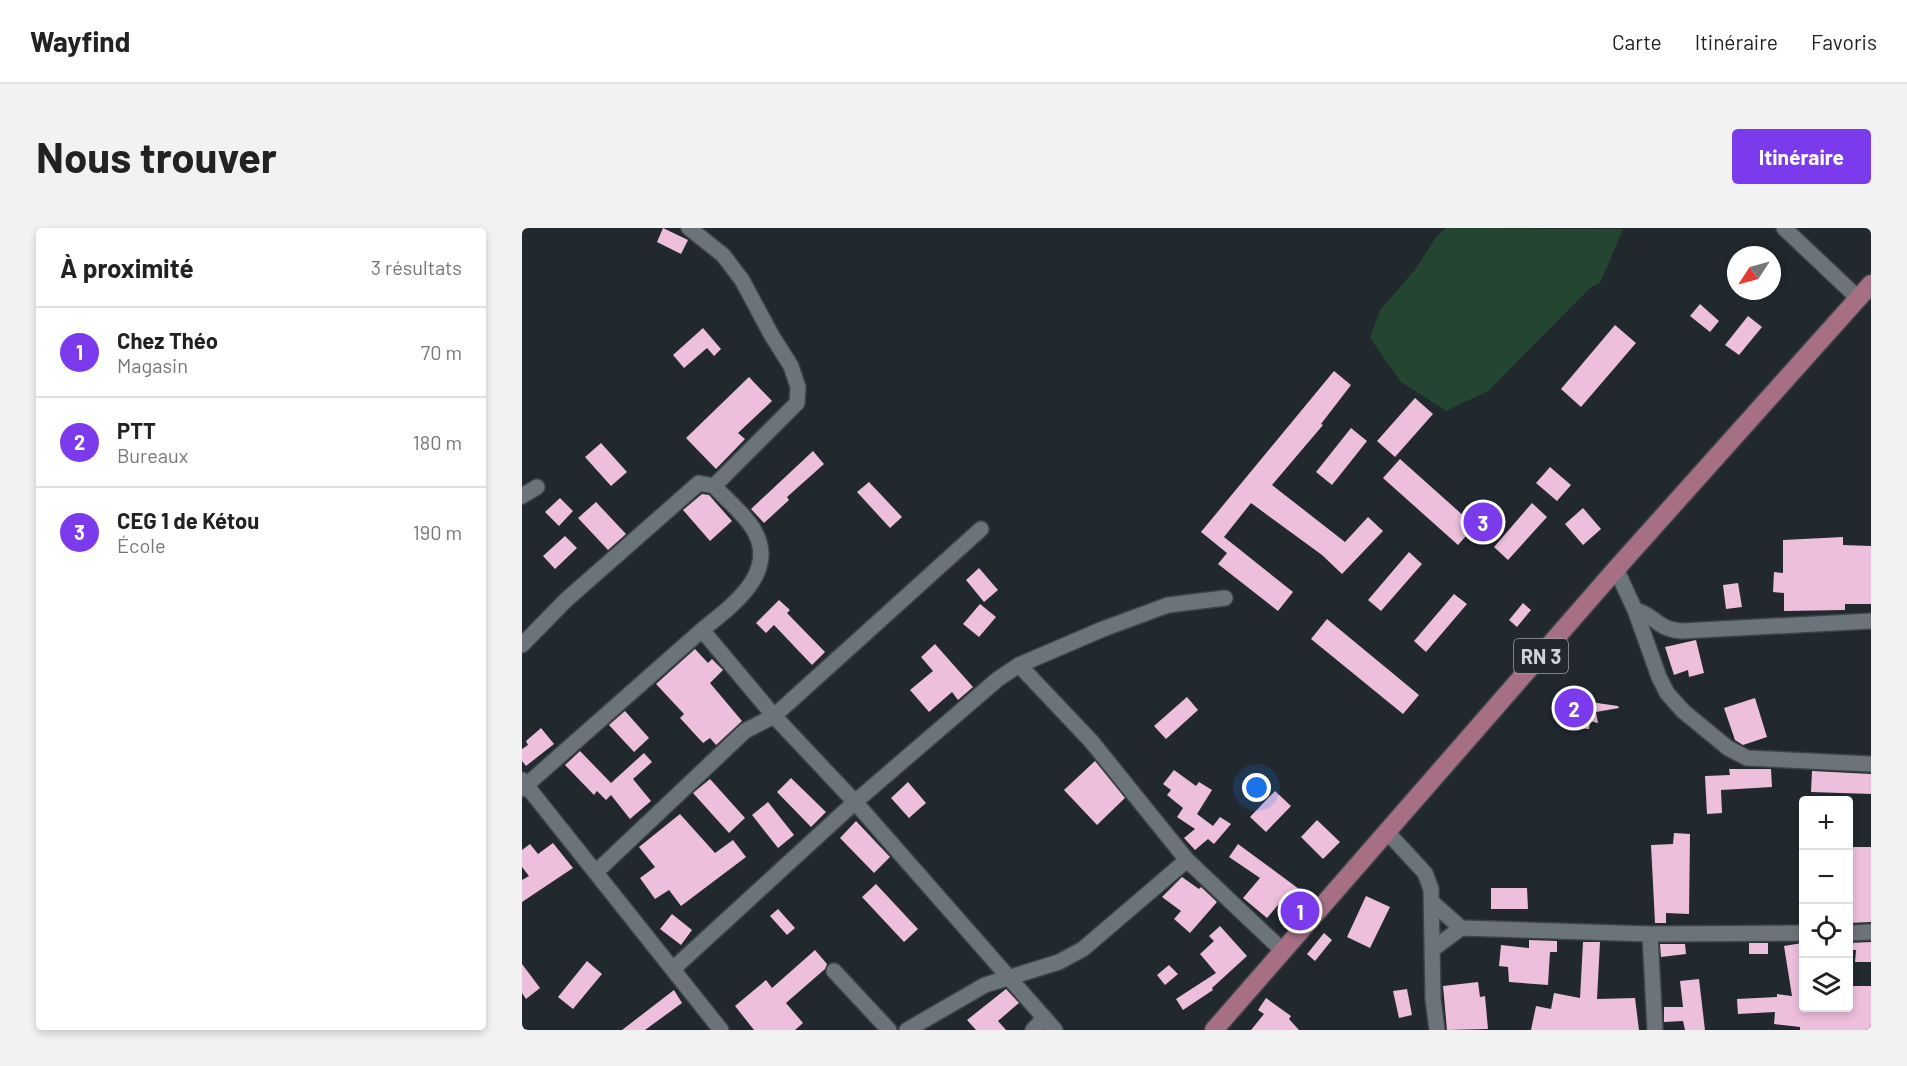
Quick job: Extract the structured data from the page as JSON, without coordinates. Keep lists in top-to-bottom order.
{
  "streets": {
    "main road": ["RN 3"]
  },
  "north": "bottom left",
  "page": {
    "header": "Wayfind",
    "nav": ["Carte", "Itinéraire", "Favoris"],
    "buttons": "Itinéraire",
    "title": "Nous trouver",
    "heading": ["À proximité", "3 résultats"],
    "list": [
      {
        "mark": "1",
        "name": "Chez Théo",
        "note": "Magasin",
        "value": "70 m"
      },
      {
        "mark": "2",
        "name": "PTT",
        "note": "Bureaux",
        "value": "180 m"
      },
      {
        "mark": "3",
        "name": "CEG 1 de Kétou",
        "note": "École",
        "value": "190 m"
      }
    ],
    "pins": ["3", "2", "1"],
    "map_buttons": ["+", "−"]
  }
}
